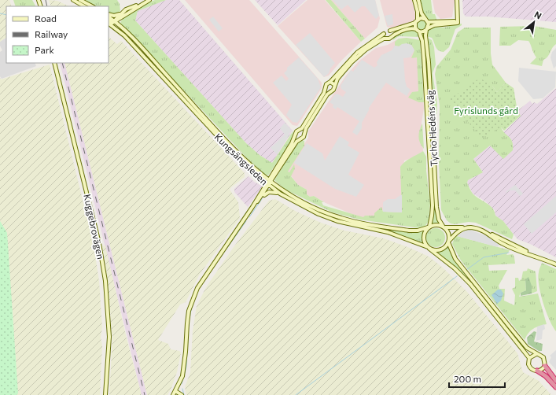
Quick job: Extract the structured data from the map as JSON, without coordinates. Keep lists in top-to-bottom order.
{
  "streets": {
    "main road": ["Tycho Hedéns väg", "Kungsängsleden", "Kuggebrovägen"]
  },
  "crossings": [
    ["Tycho Hedéns väg", "Kungsängsleden"]
  ],
  "parks": ["Fyrislunds gård"],
  "legend": ["Road", "Railway", "Park"],
  "scale_bar": "200 m",
  "north": "top right"
}
